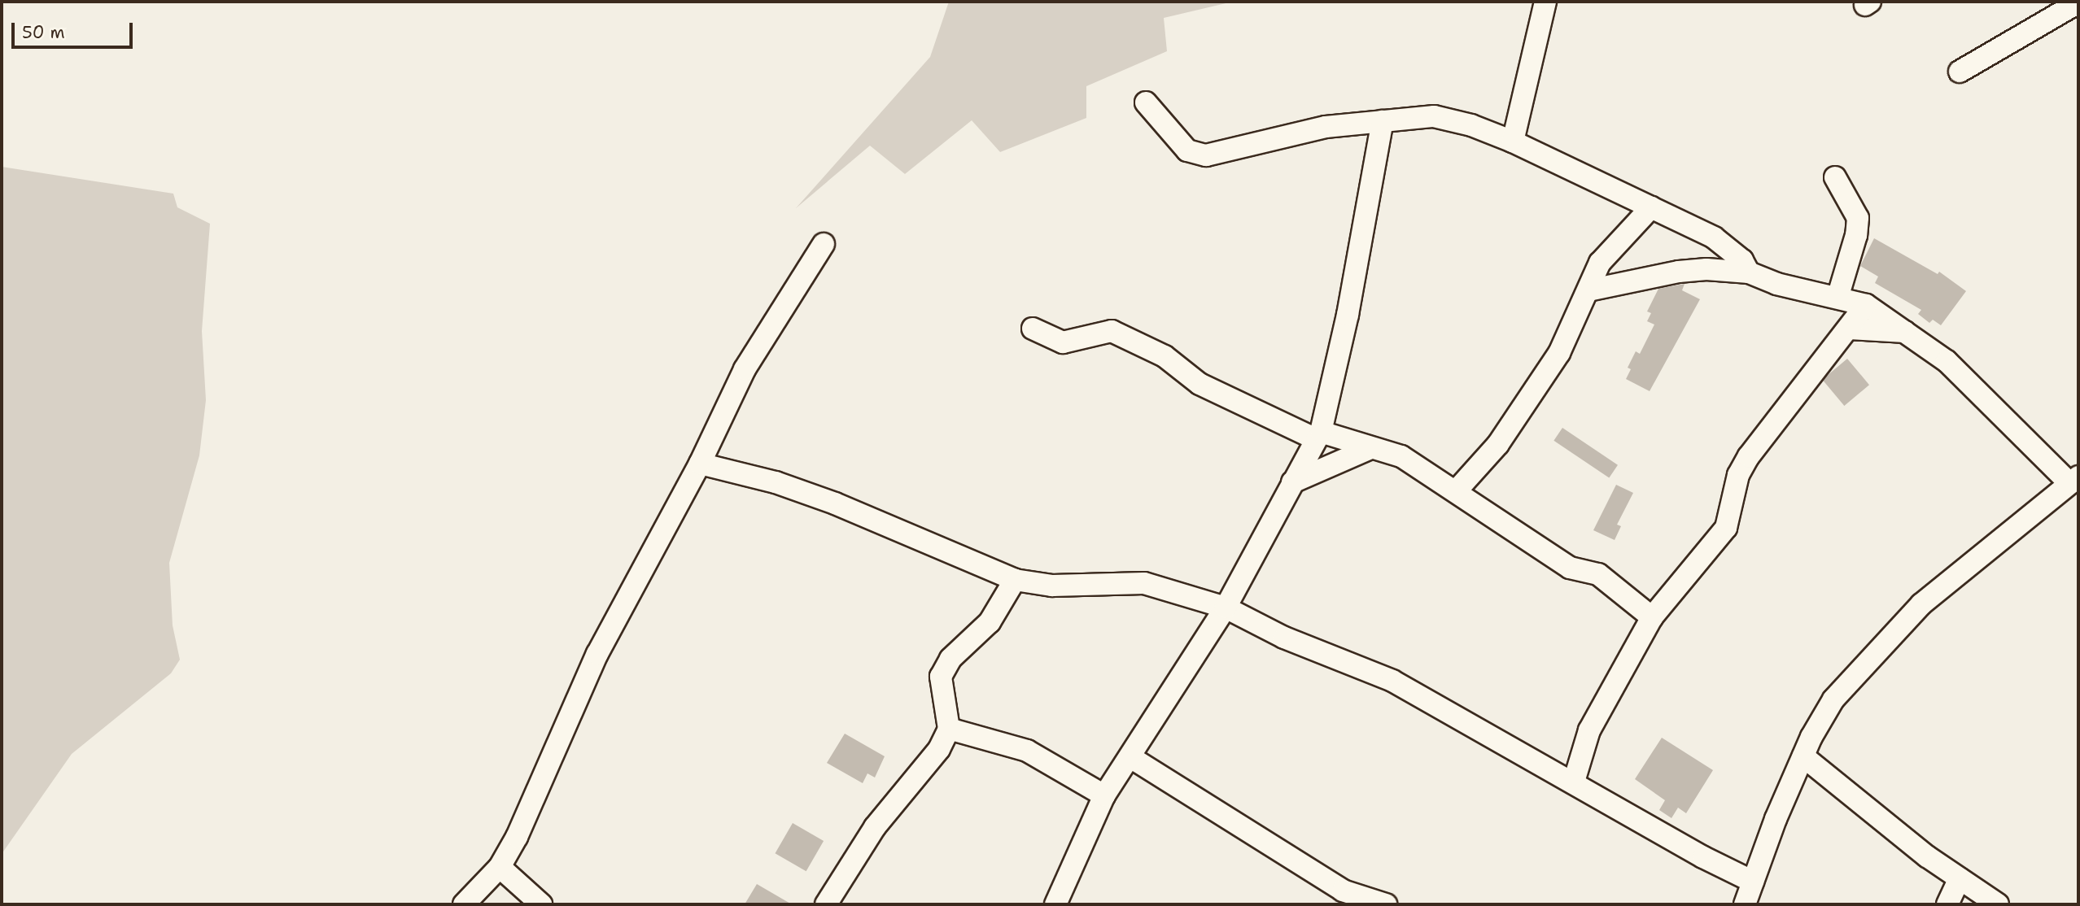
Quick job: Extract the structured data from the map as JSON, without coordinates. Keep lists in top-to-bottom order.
{
  "scale_bar": "50 m"
}
